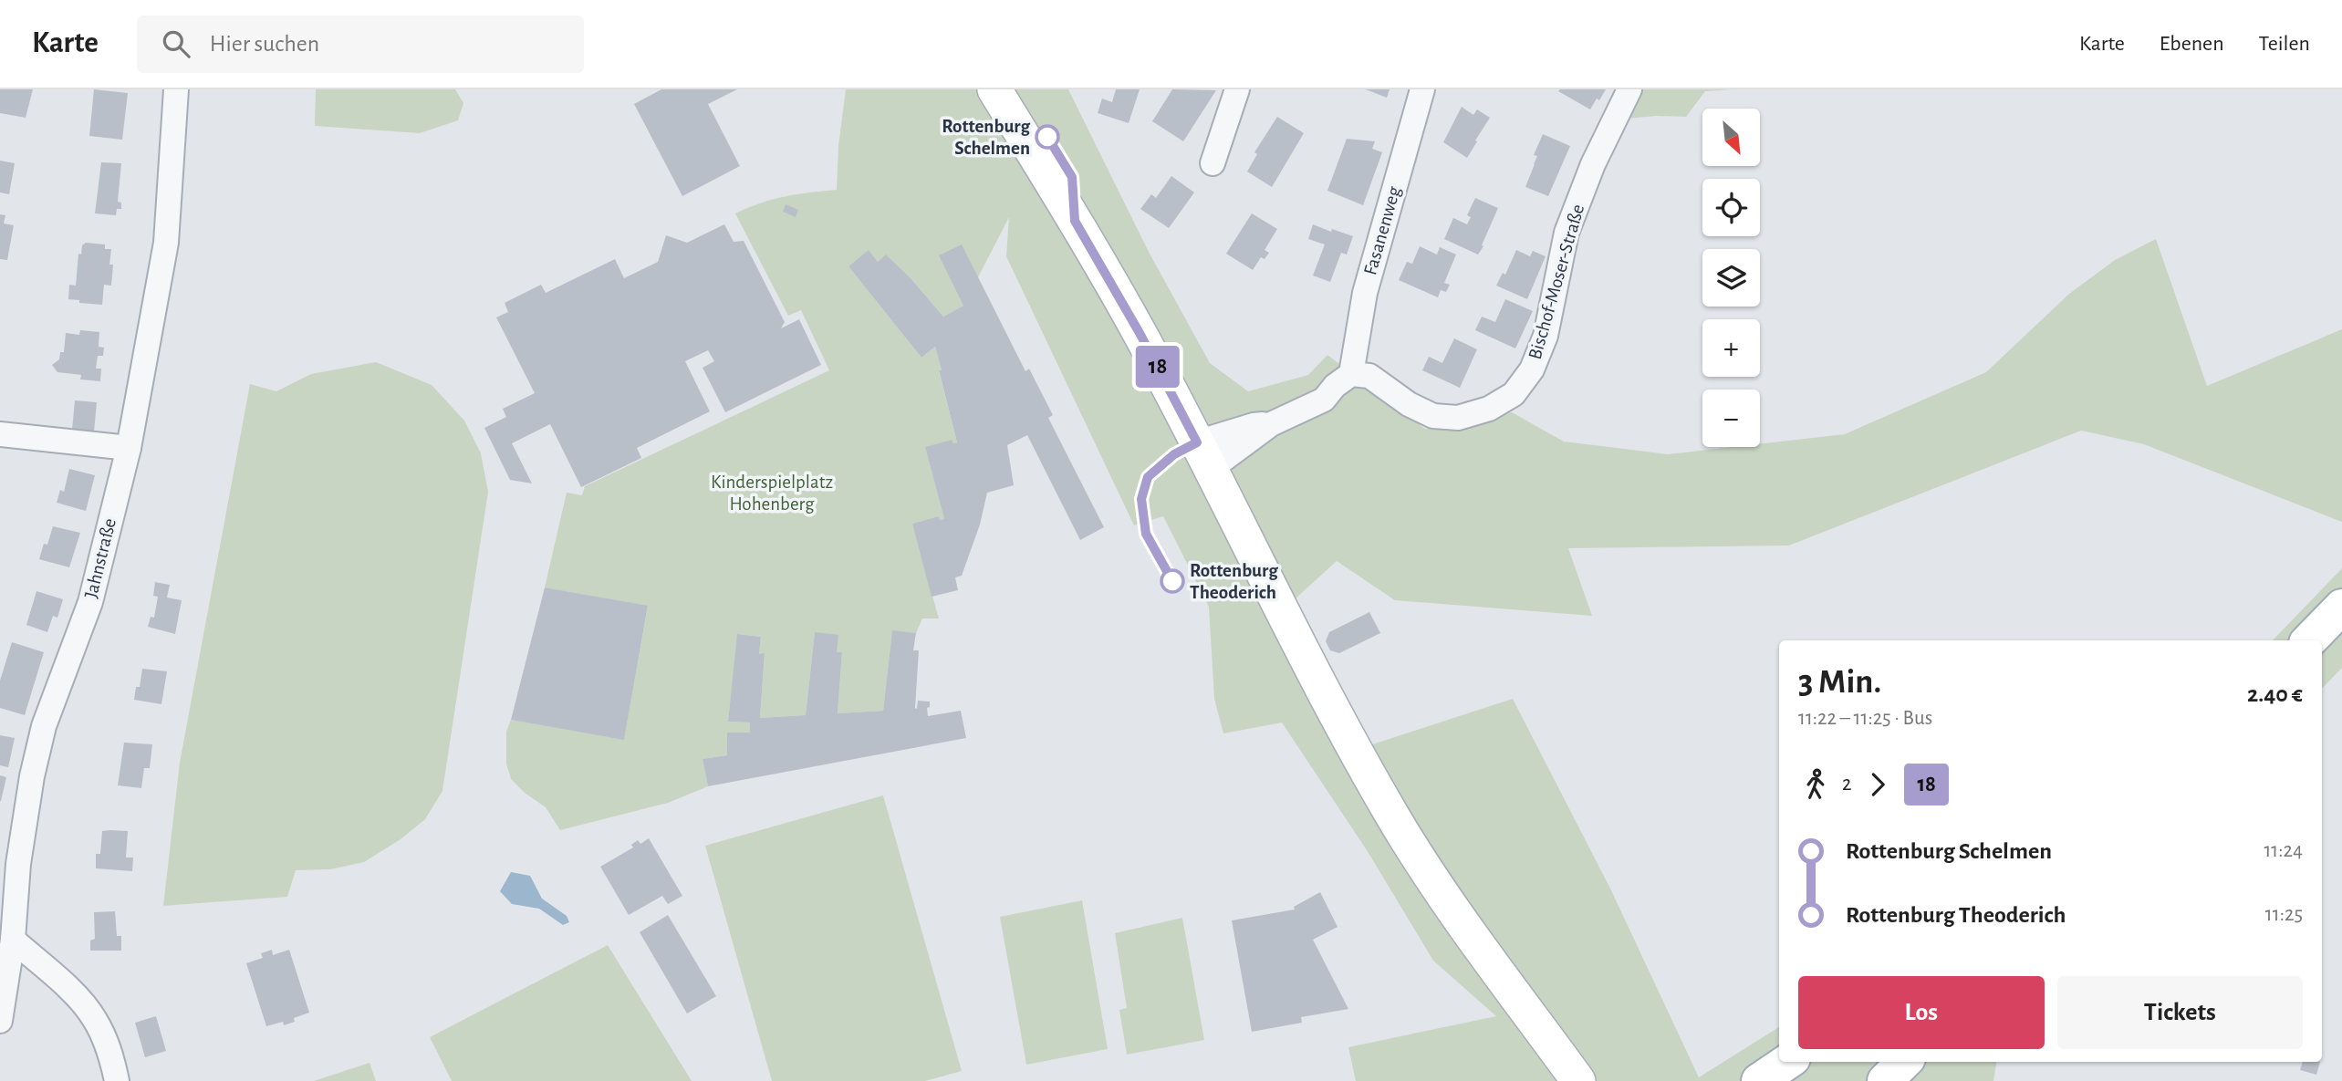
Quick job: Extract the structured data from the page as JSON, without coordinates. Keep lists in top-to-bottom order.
{
  "streets": {
    "street": ["Fasanenweg", "Bischof-Moser-Straße", "Jahnstraße"]
  },
  "crossings": [
    ["Fasanenweg", "Bischof-Moser-Straße"]
  ],
  "parks": ["Kinderspielplatz Hohenberg"],
  "places": ["Rottenburg Schelmen", "Rottenburg Theoderich"],
  "lines": ["bus line 18"],
  "north": "bottom right",
  "page": {
    "header": "Karte",
    "search": "Hier suchen",
    "nav": ["Karte", "Ebenen", "Teilen"],
    "on_map": "18",
    "map_buttons": ["+", "−"],
    "heading": ["3 Min.", "11:22 – 11:25 · Bus", "2.40 €"],
    "legs": ["2", "18"],
    "list": [
      {
        "name": "Rottenburg Schelmen",
        "value": "11:24"
      },
      {
        "name": "Rottenburg Theoderich",
        "value": "11:25"
      }
    ],
    "buttons": ["Los", "Tickets"]
  }
}
